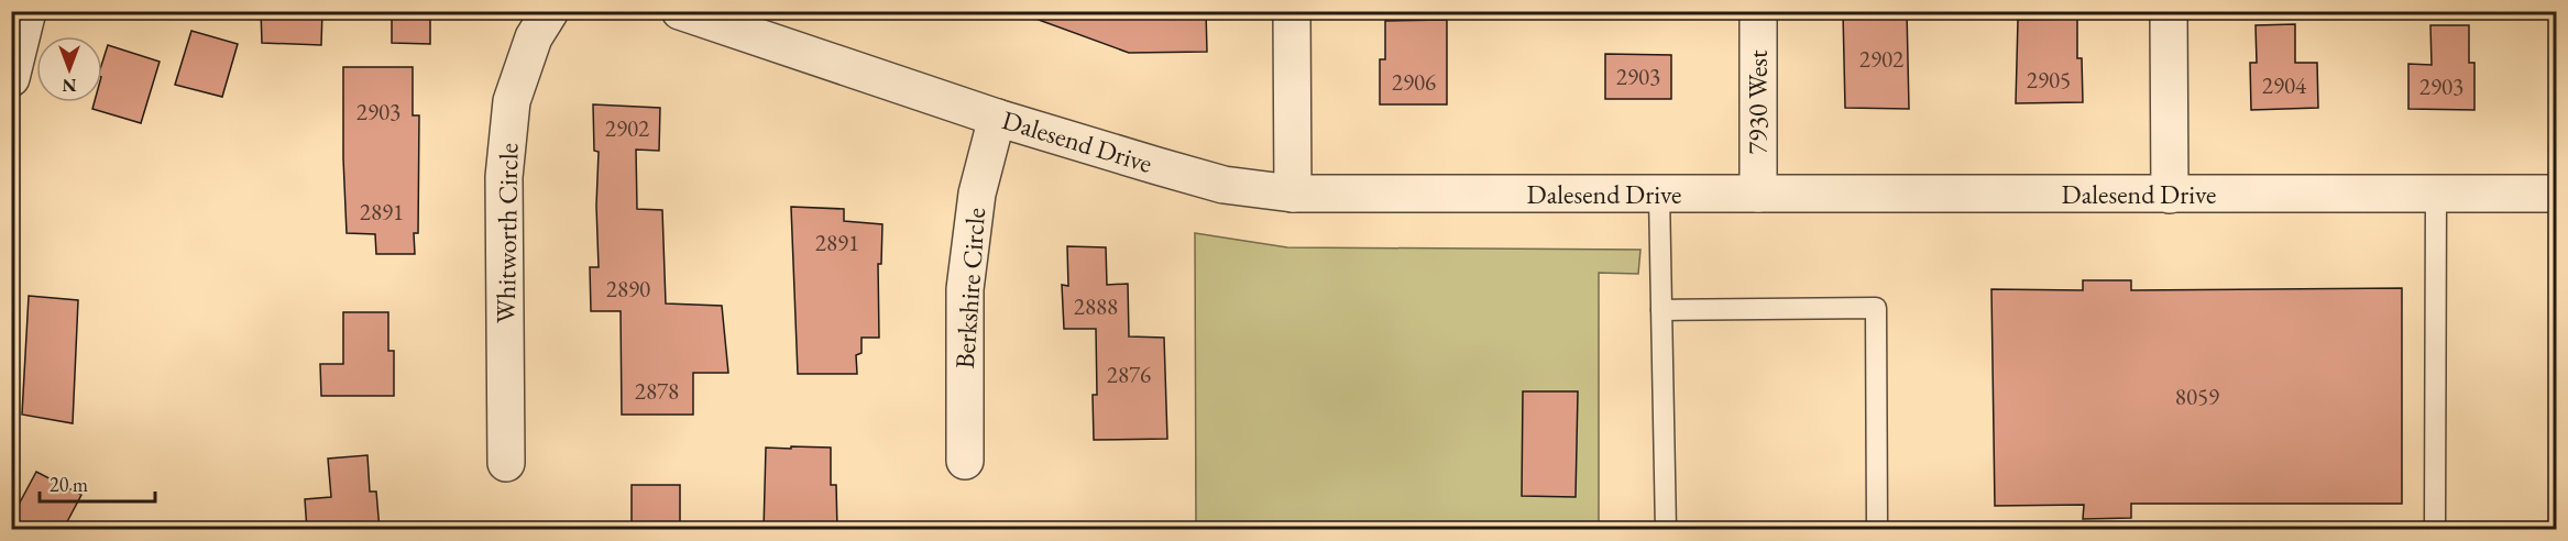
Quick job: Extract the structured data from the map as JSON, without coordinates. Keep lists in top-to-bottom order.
{
  "streets": {
    "street": [
      "7930 West",
      "Dalesend Drive",
      "Whitworth Circle",
      "Berkshire Circle"
    ]
  },
  "crossings": [
    ["7930 West", "Dalesend Drive"],
    ["Dalesend Drive", "Berkshire Circle"]
  ],
  "house_numbers": [
    "2902",
    "2903",
    "2905",
    "2906",
    "2904",
    "2903",
    "2903",
    "2902",
    "2891",
    "2891",
    "2890",
    "2888",
    "2876",
    "2878",
    "8059"
  ],
  "scale_bar": "20 m",
  "north": "bottom"
}
